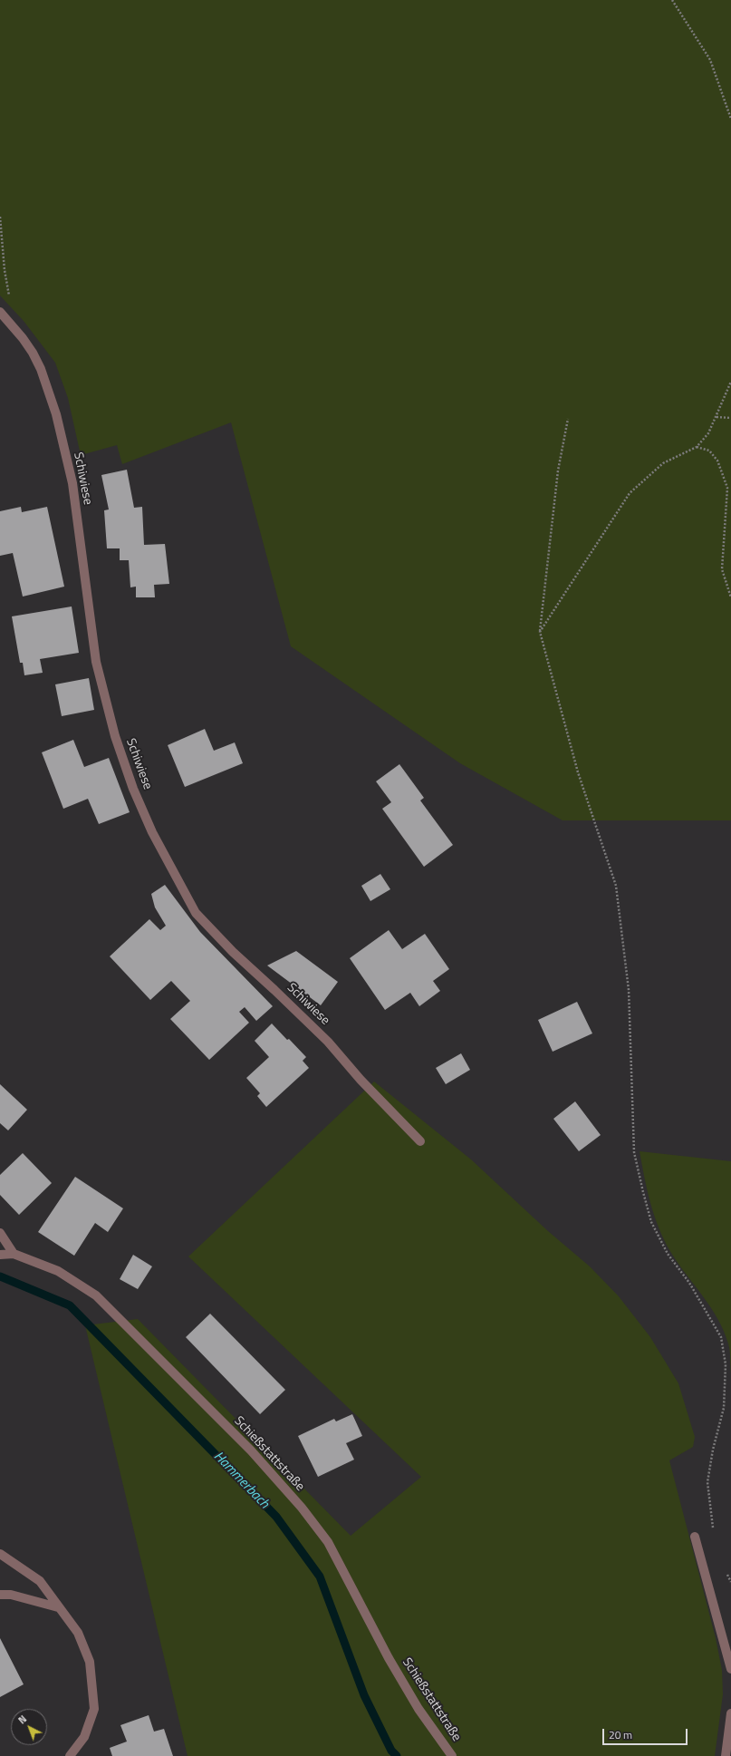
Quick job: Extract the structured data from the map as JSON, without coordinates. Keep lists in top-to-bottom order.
{
  "streets": {
    "street": ["Schiwiese", "Schießstattstraße"]
  },
  "water": ["Hammerbach"],
  "scale_bar": "20 m",
  "north": "top left"
}
